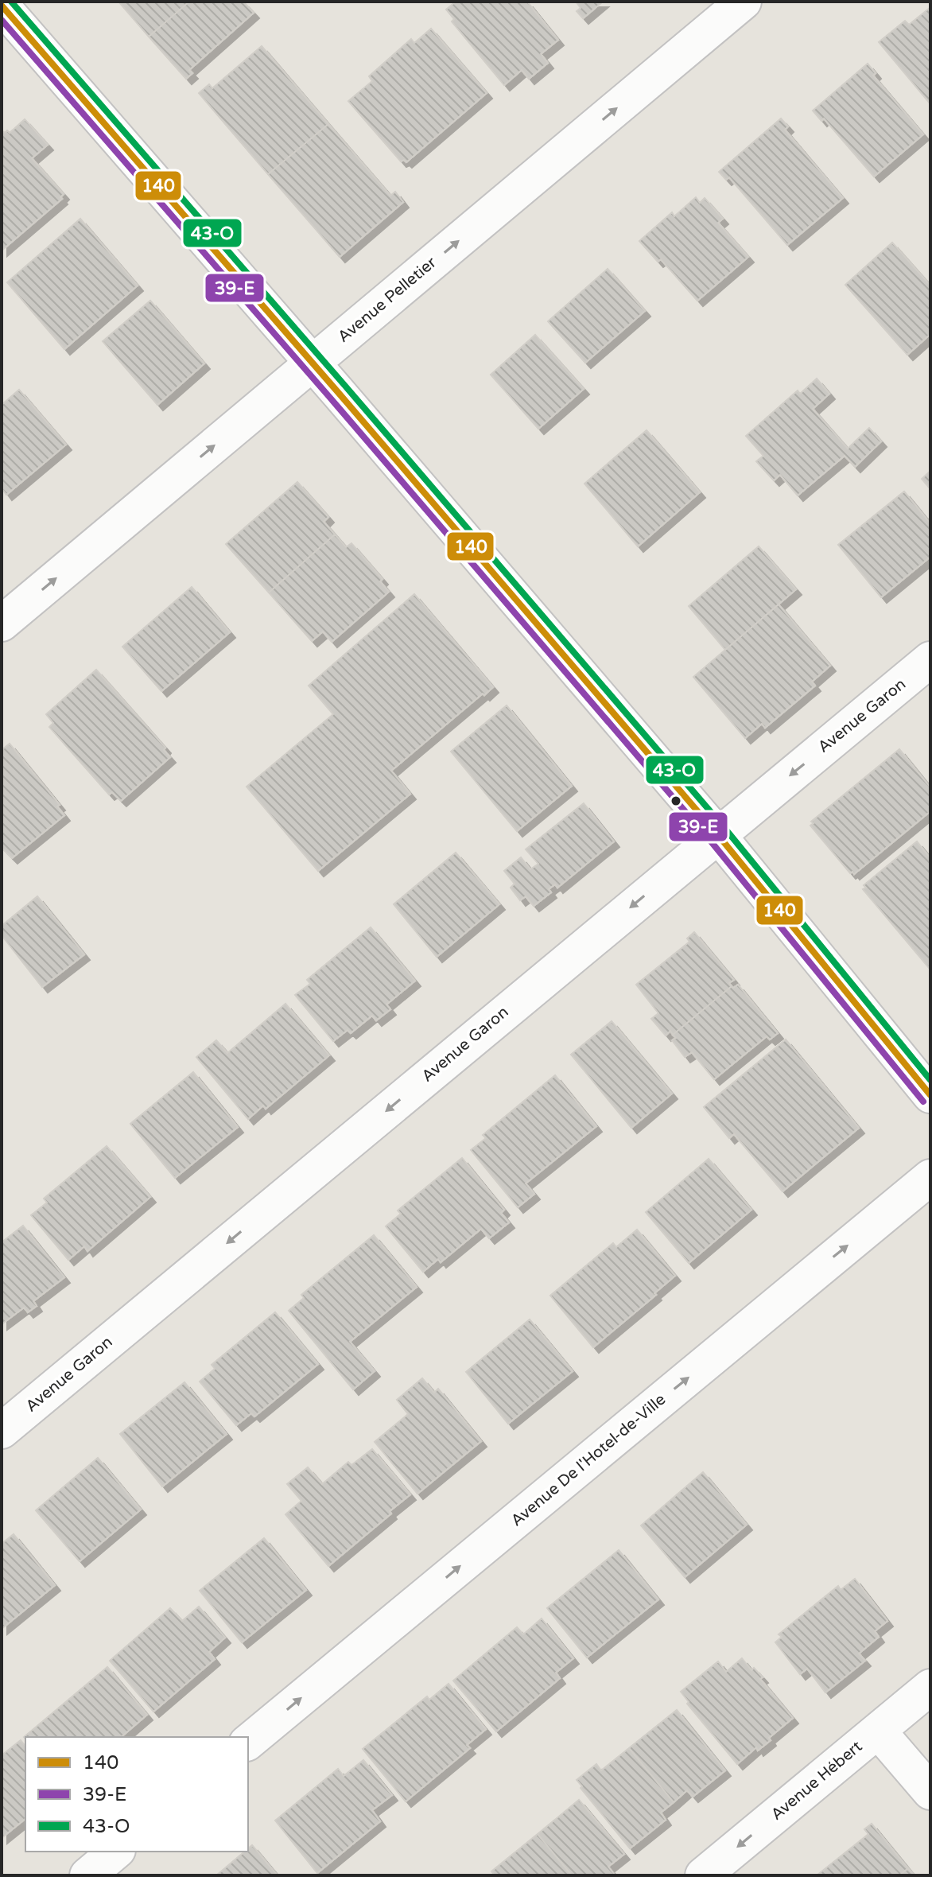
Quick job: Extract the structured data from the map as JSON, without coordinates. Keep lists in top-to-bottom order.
{
  "streets": {
    "street": [
      "Avenue Pelletier",
      "Avenue Garon",
      "Avenue De l'Hotel-de-Ville",
      "Avenue Hébert"
    ]
  },
  "one_way": [
    "Avenue Pelletier",
    "Avenue Garon",
    "Avenue De l'Hotel-de-Ville",
    "Avenue Hébert"
  ],
  "lines": ["transit line 43-O", "transit line 140", "transit line 39-E"],
  "legend": ["140", "39-E", "43-O"]
}
